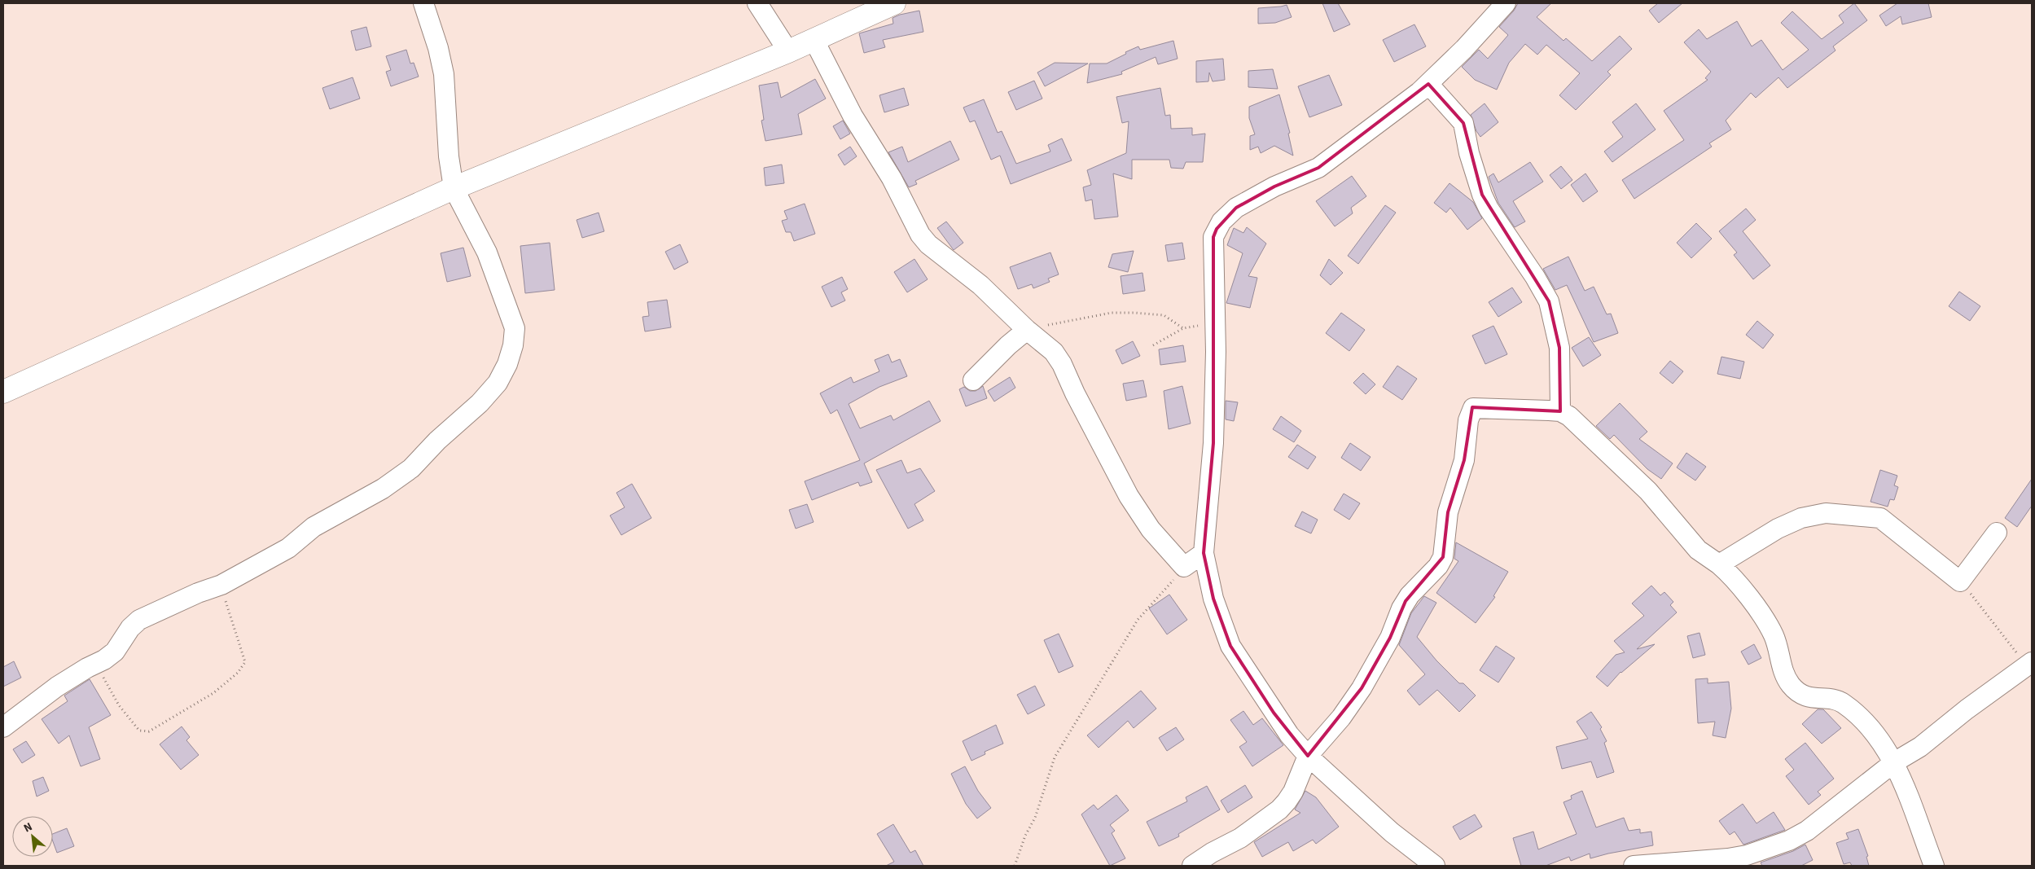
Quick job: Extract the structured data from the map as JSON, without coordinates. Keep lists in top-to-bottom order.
{
  "north": "top left"
}
